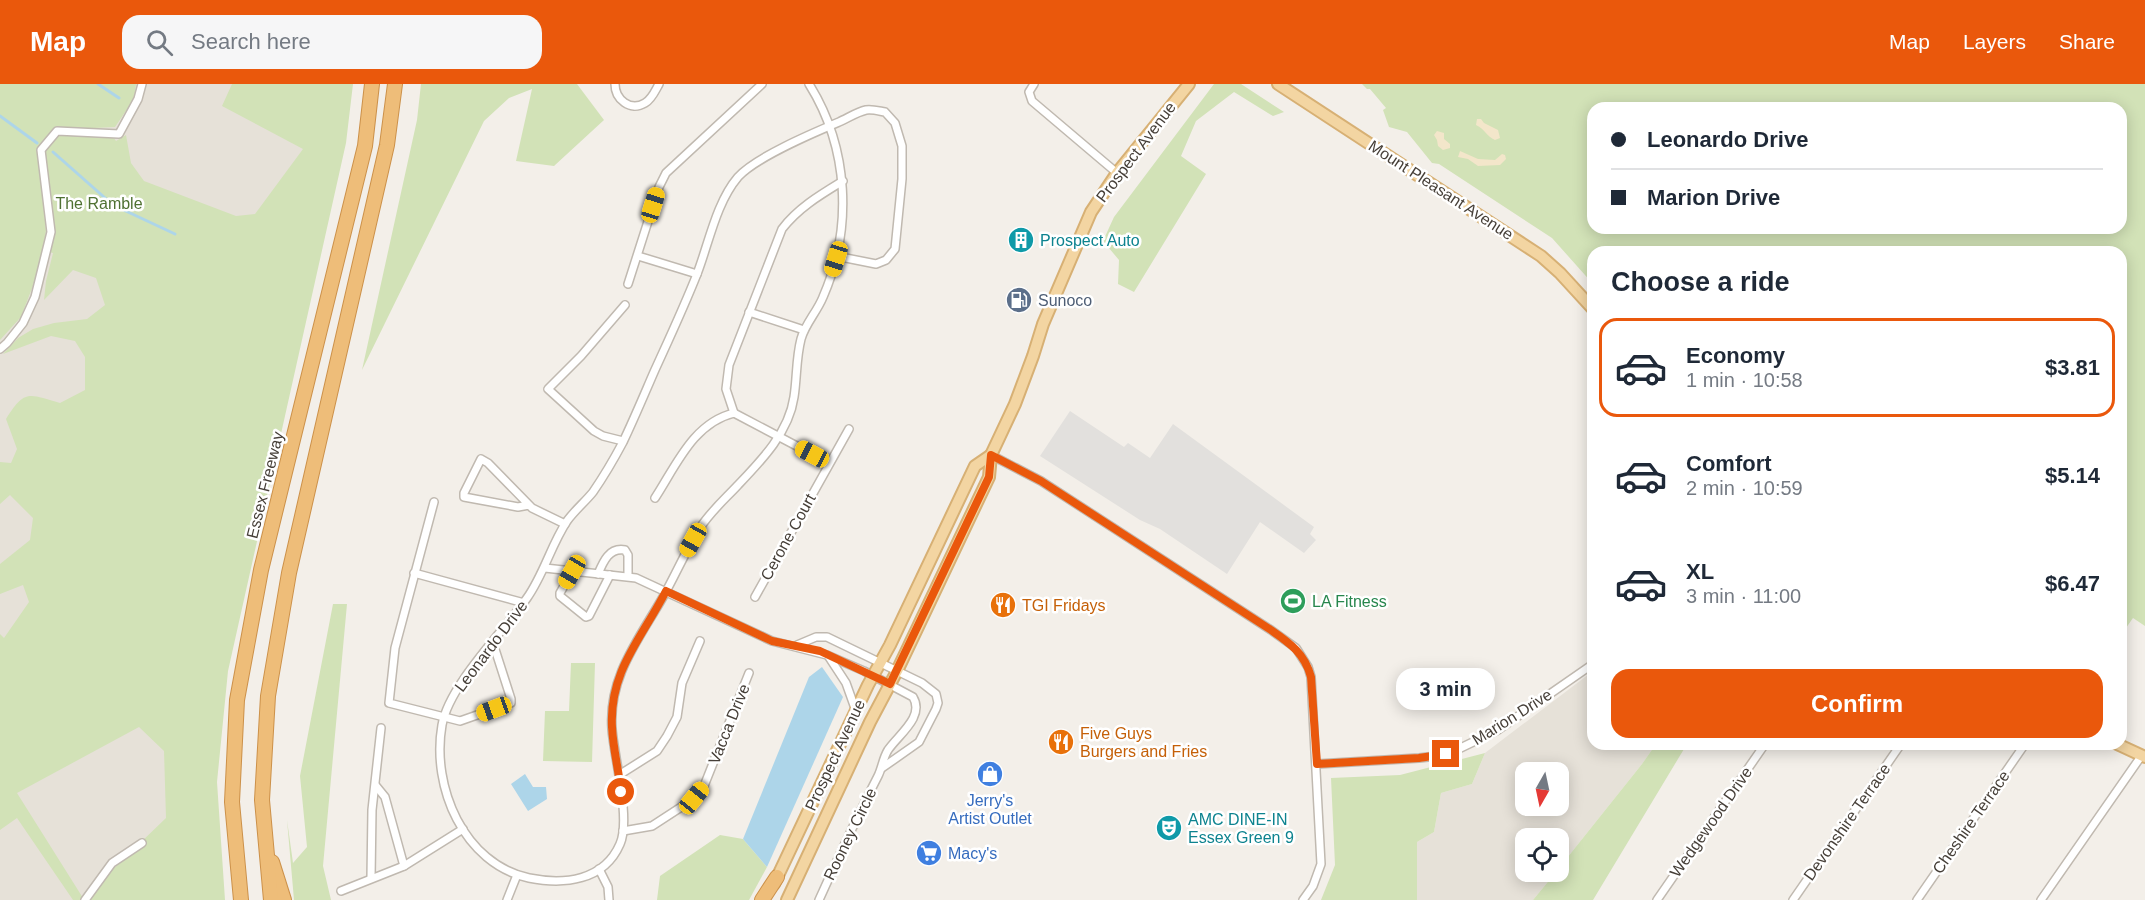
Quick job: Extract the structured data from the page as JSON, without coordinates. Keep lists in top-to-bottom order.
{
  "streets": {
    "highway": ["Essex Freeway"],
    "main road": ["Prospect Avenue", "Mount Pleasant Avenue"],
    "street": [
      "Cerone Court",
      "Leonardo Drive",
      "Marion Drive",
      "Vacca Drive",
      "Wedgewood Drive",
      "Devonshire Terrace",
      "Cheshire Terrace",
      "Rooney Circle"
    ]
  },
  "crossings": [
    ["Prospect Avenue", "Rooney Circle"],
    ["Leonardo Drive", "Vacca Drive"],
    ["Leonardo Drive", "Rooney Circle"]
  ],
  "parks": ["The Ramble"],
  "places": {
    "building": ["Prospect Auto"],
    "fuel station": ["Sunoco"],
    "sports": ["LA Fitness"],
    "restaurant": ["TGI Fridays", "Five Guys Burgers and Fries"],
    "shop": ["Jerry's Artist Outlet"],
    "theatre": ["AMC DINE-IN Essex Green 9"],
    "supermarket": ["Macy's"]
  },
  "north": "bottom",
  "page": {
    "header": "Map",
    "search": "Search here",
    "nav": ["Map", "Layers", "Share"],
    "banner": ["Leonardo Drive", "Marion Drive"],
    "heading": "Choose a ride",
    "list": [
      {
        "name": "Economy",
        "note": "1 min · 10:58",
        "value": "$3.81"
      },
      {
        "name": "Comfort",
        "note": "2 min · 10:59",
        "value": "$5.14"
      },
      {
        "name": "XL",
        "note": "3 min · 11:00",
        "value": "$6.47"
      }
    ],
    "buttons": "Confirm",
    "bubble": "3 min"
  }
}
